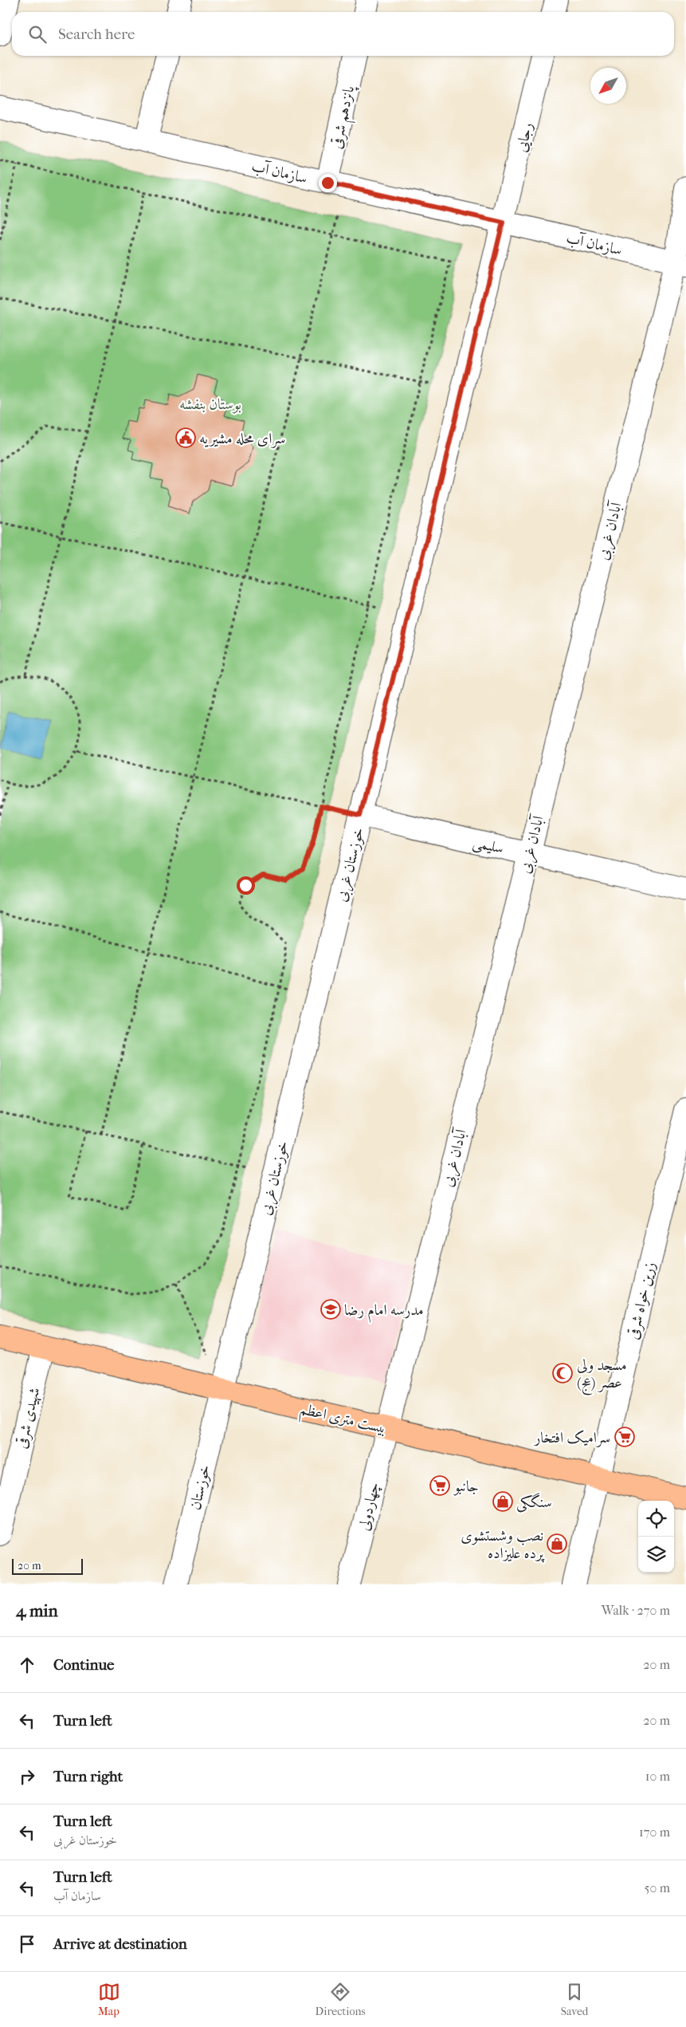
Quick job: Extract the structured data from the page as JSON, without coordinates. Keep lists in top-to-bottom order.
{
  "streets": {
    "main road": ["بیست متری اعظم"],
    "street": [
      "پانزدهم شرقی",
      "رجایی",
      "سازمان آب",
      "آبادان غربی",
      "سلیمی",
      "خوزستان غربی",
      "زرین خواه شرقی",
      "شهیدی شرقی",
      "خوزستان",
      "چهاردولی"
    ]
  },
  "crossings": [
    ["پانزدهم شرقی", "سازمان آب"],
    ["رجایی", "سازمان آب"],
    ["رجایی", "خوزستان غربی"],
    ["سازمان آب", "آبادان غربی"],
    ["سازمان آب", "خوزستان غربی"],
    ["آبادان غربی", "سلیمی"],
    ["آبادان غربی", "بیست متری اعظم"],
    ["آبادان غربی", "چهاردولی"],
    ["سلیمی", "خوزستان غربی"],
    ["خوزستان غربی", "بیست متری اعظم"],
    ["خوزستان غربی", "خوزستان"],
    ["زرین خواه شرقی", "بیست متری اعظم"],
    ["شهیدی شرقی", "بیست متری اعظم"],
    ["بیست متری اعظم", "خوزستان"],
    ["بیست متری اعظم", "چهاردولی"]
  ],
  "parks": ["بوستان بنفشه"],
  "places": {
    "public building": ["سرای محله مشیریه"],
    "school or university": ["مدرسه امام رضا"],
    "mosque": ["مسجد ولی عصر (عج)"],
    "supermarket": ["سرامیک افتخار", "جانبو"],
    "shop": ["سنگکی", "نصب وشستشوی پرده علیزاده"]
  },
  "scale_bar": "20 m",
  "north": "bottom left",
  "page": {
    "search": "Search here",
    "scale": "20 m",
    "heading": ["4 min", "Walk · 270 m"],
    "list": [
      ["Continue", "20 m"],
      ["Turn left", "20 m"],
      ["Turn right", "10 m"],
      ["Turn left", "خوزستان غربی", "170 m"],
      ["Turn left", "سازمان آب", "50 m"],
      "Arrive at destination"
    ],
    "nav": ["Map", "Directions", "Saved"]
  }
}
